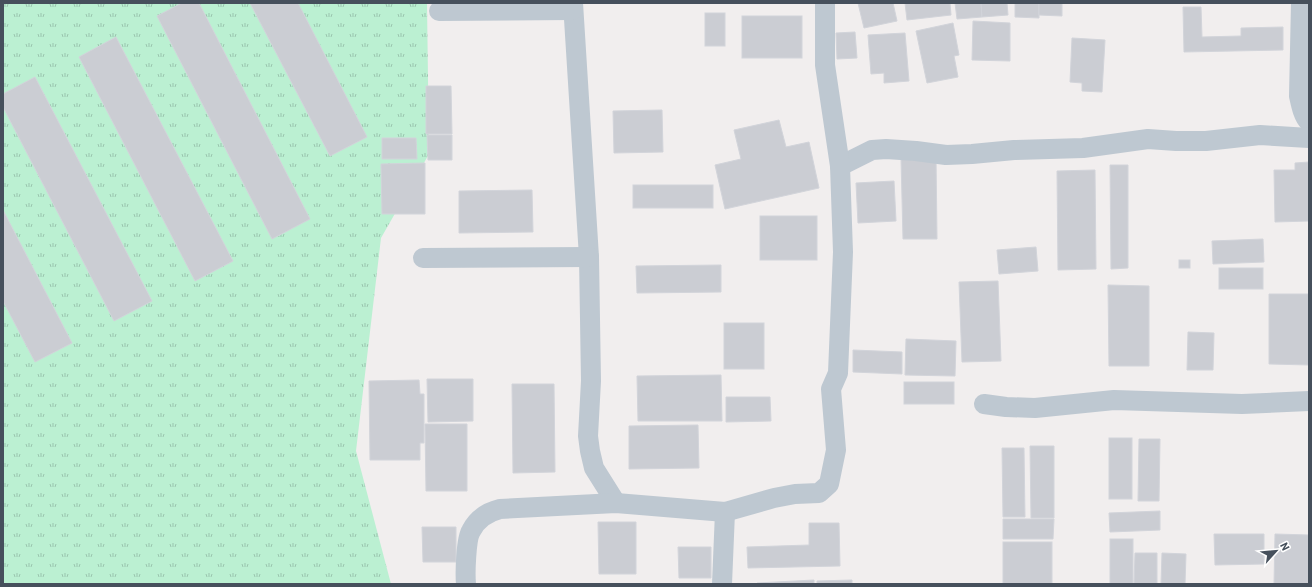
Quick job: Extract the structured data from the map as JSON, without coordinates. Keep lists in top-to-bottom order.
{
  "north": "top right"
}
